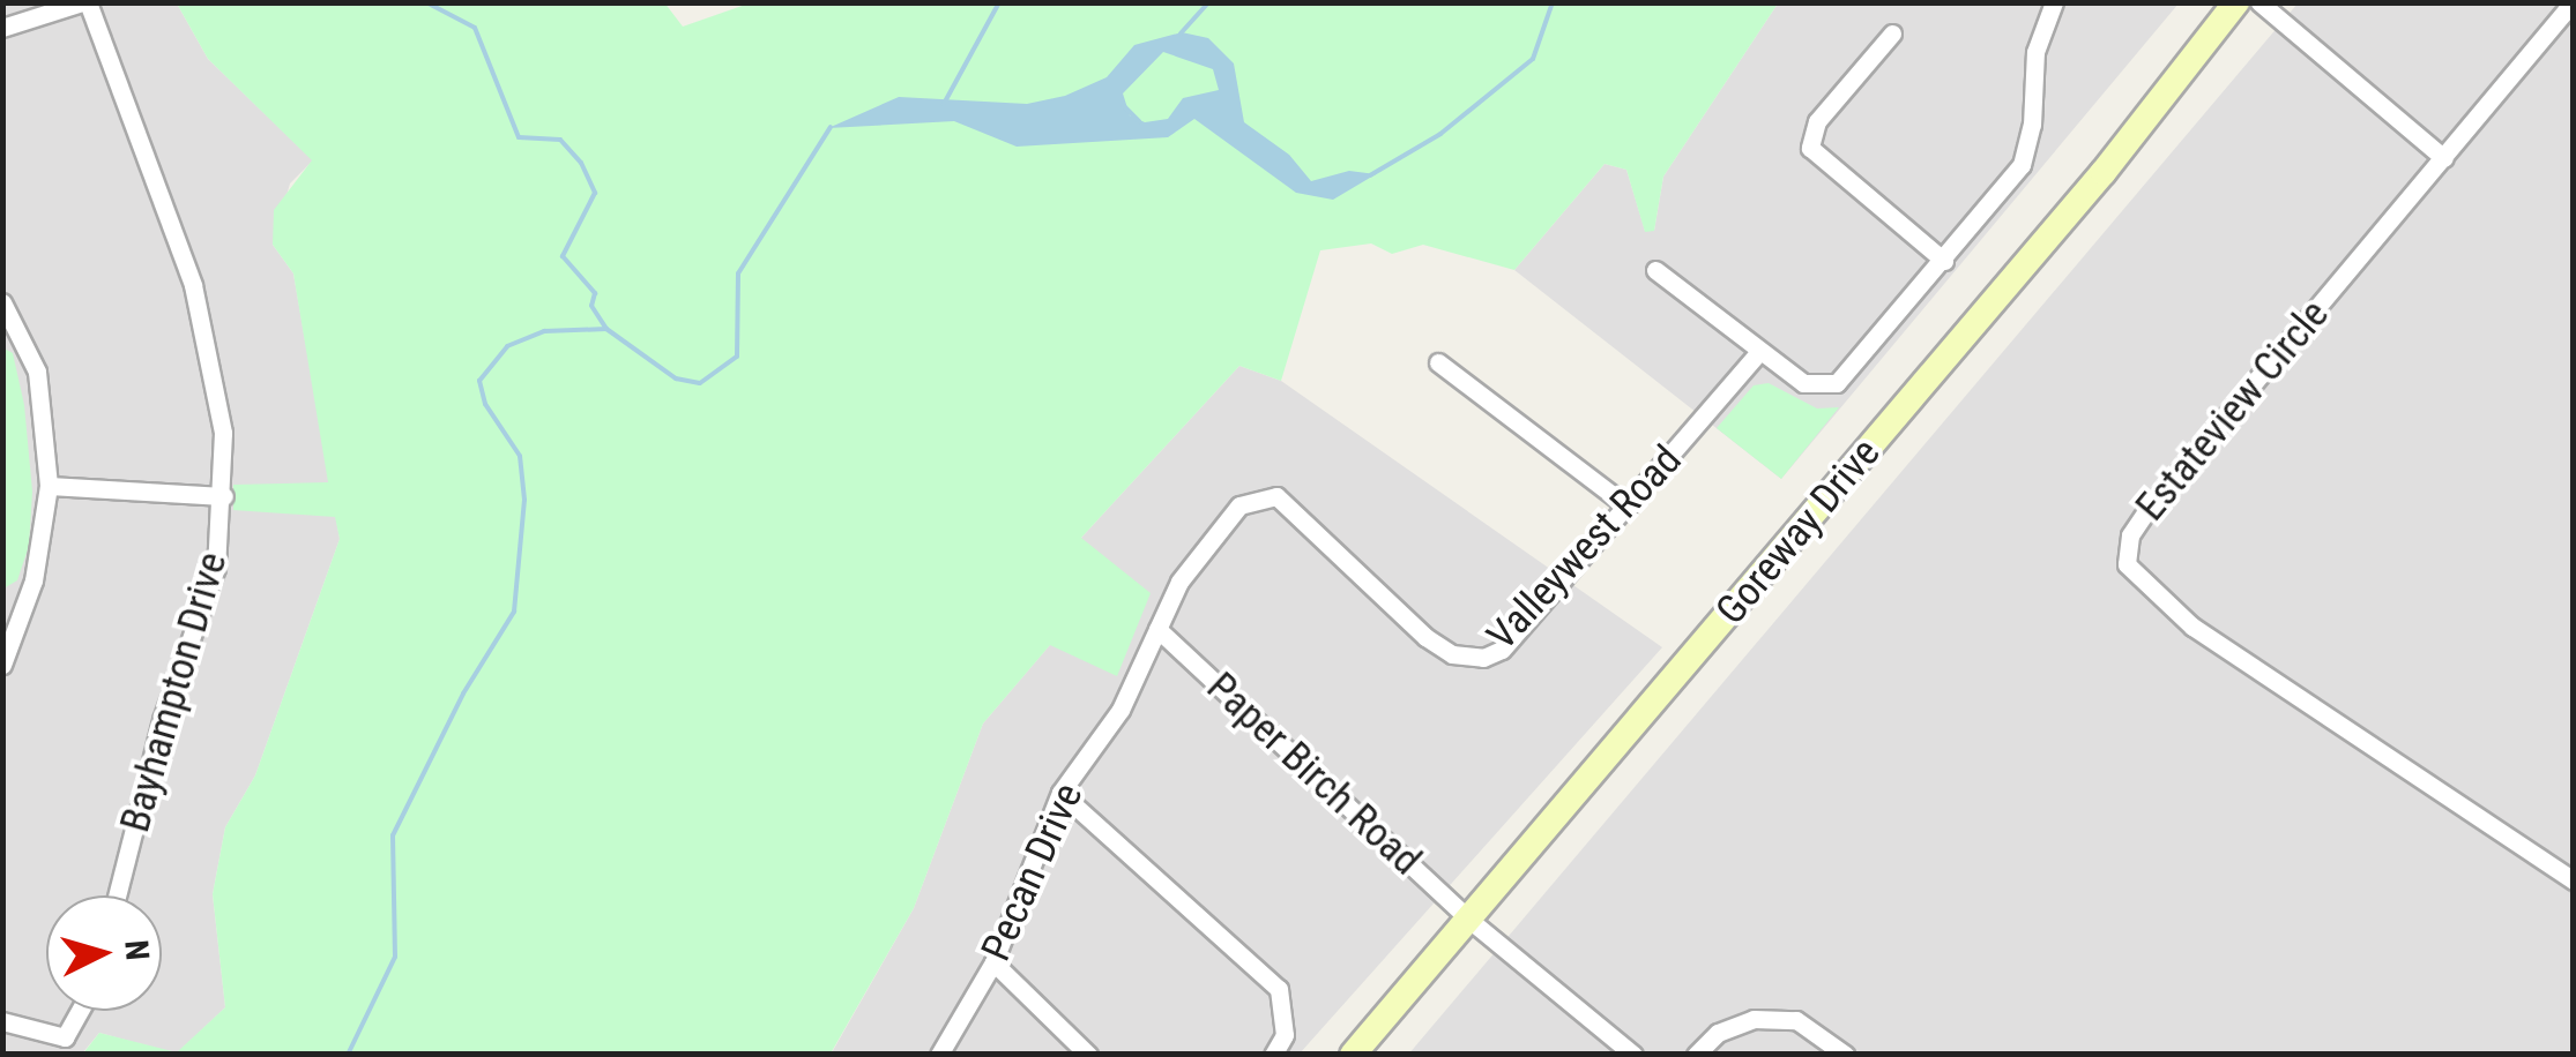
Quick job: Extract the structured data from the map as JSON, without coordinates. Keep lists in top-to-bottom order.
{
  "streets": {
    "street": [
      "Estateview Circle",
      "Goreway Drive",
      "Valleywest Road",
      "Bayhampton Drive",
      "Paper Birch Road",
      "Pecan Drive"
    ]
  },
  "crossings": [
    ["Goreway Drive", "Paper Birch Road"],
    ["Valleywest Road", "Paper Birch Road"],
    ["Valleywest Road", "Pecan Drive"],
    ["Paper Birch Road", "Pecan Drive"]
  ],
  "north": "right"
}
